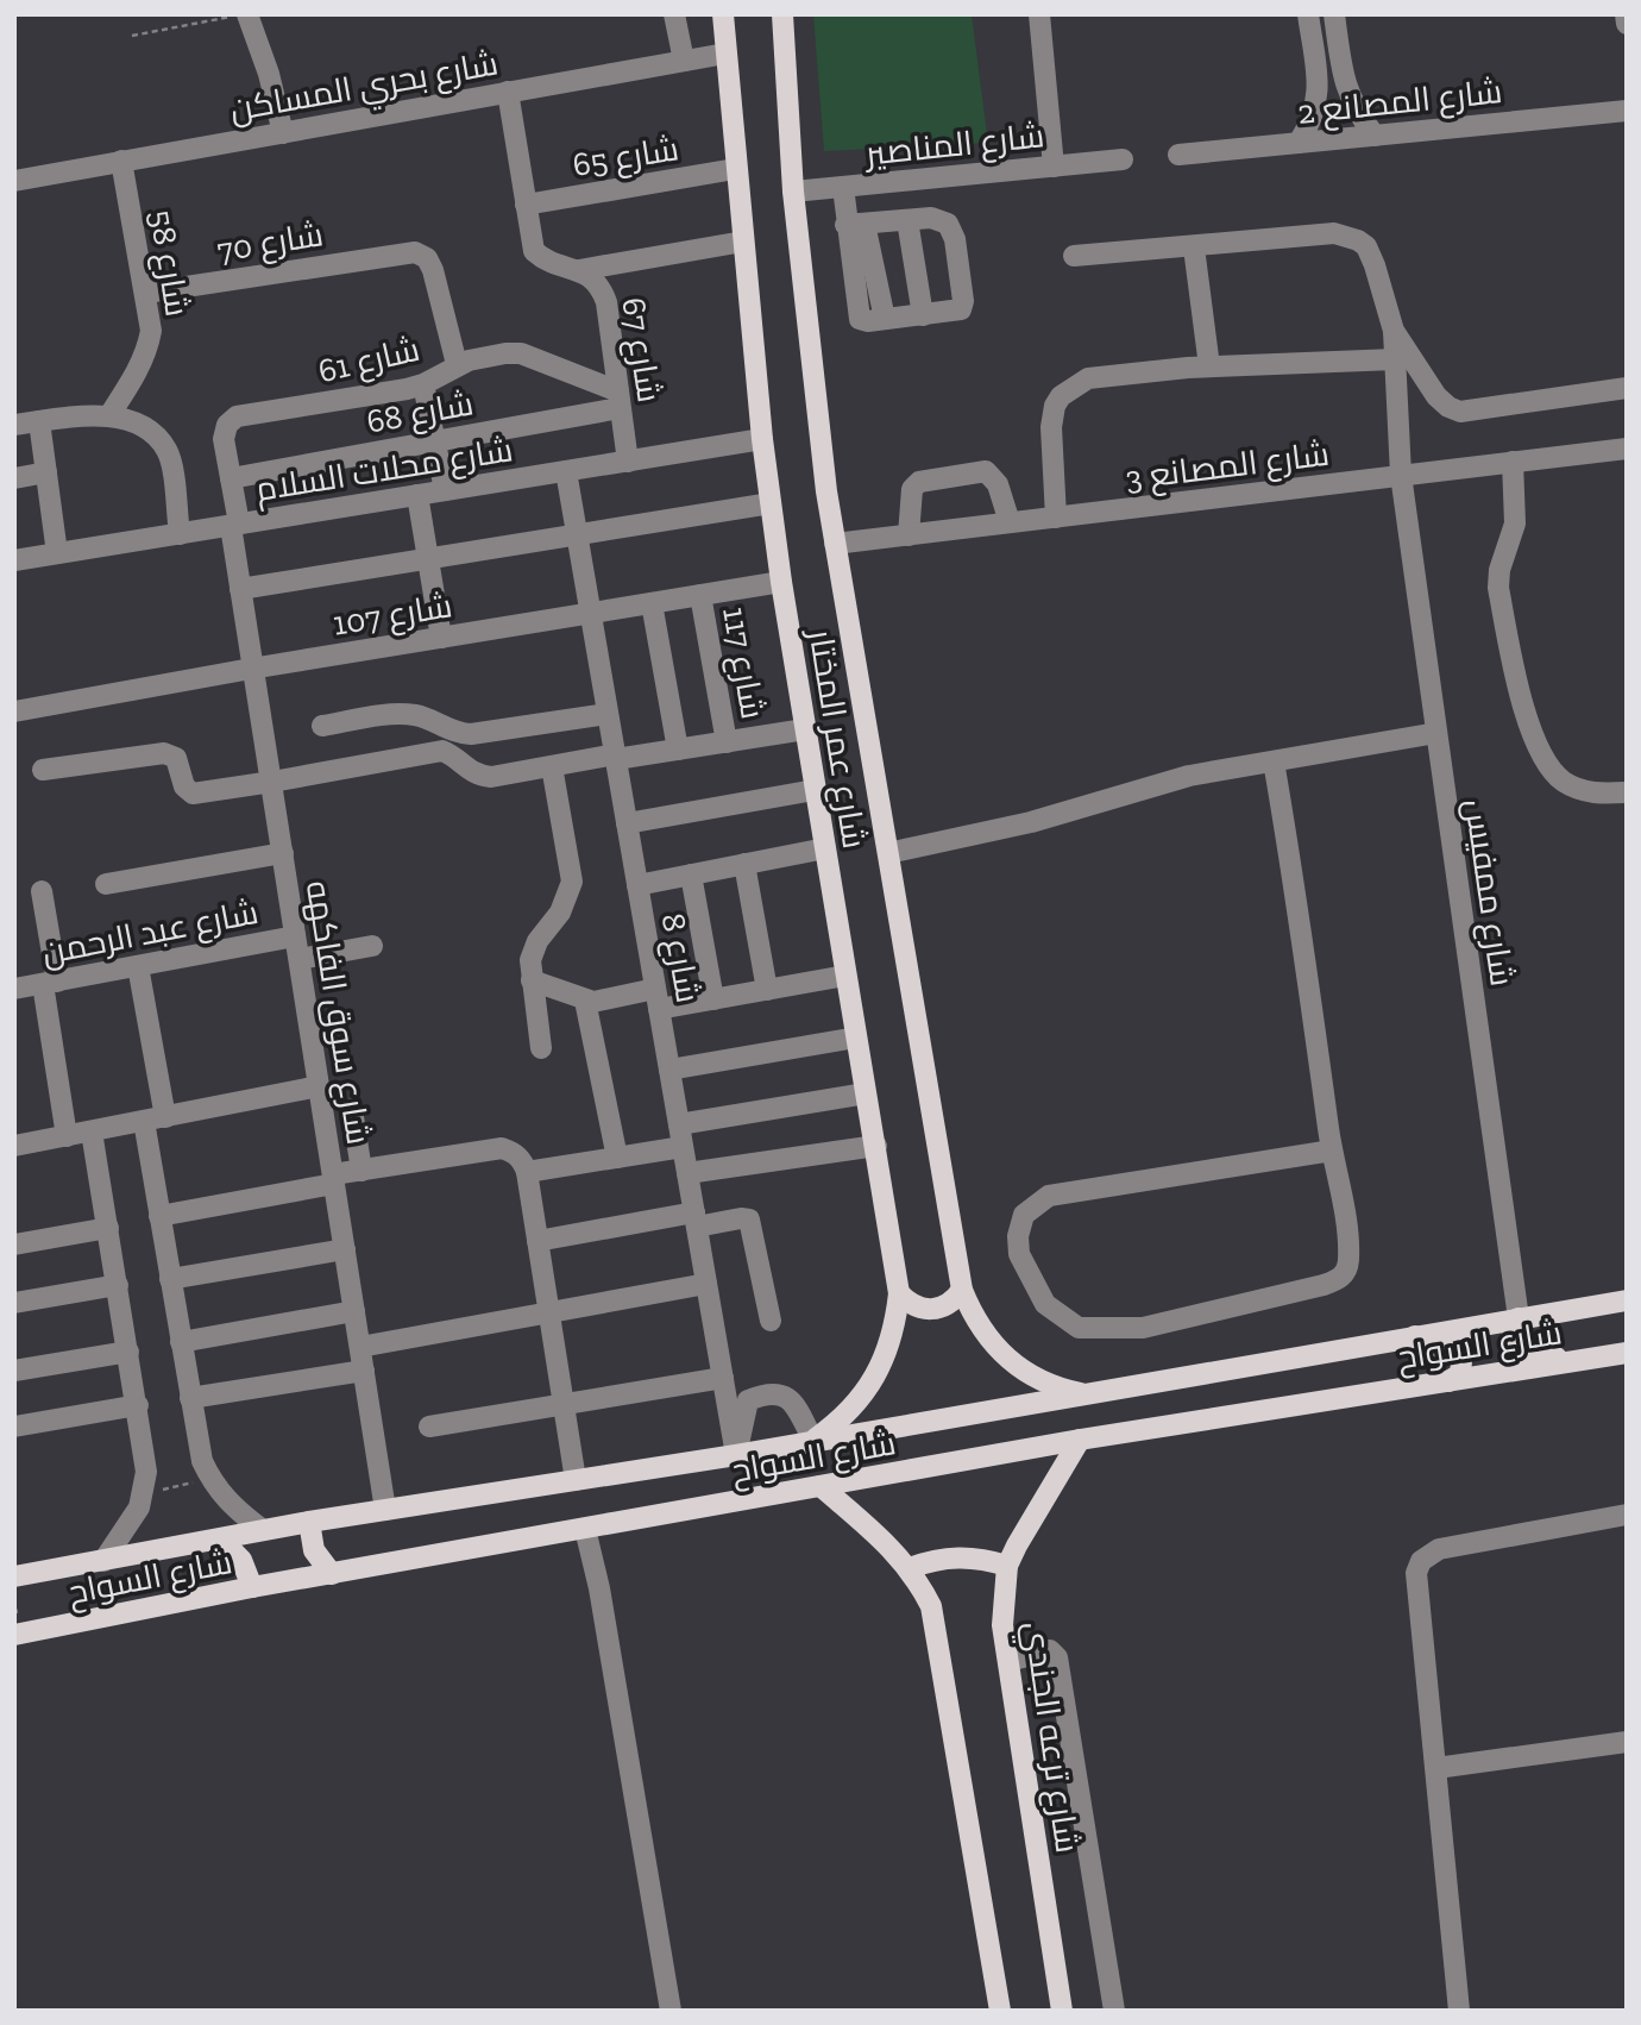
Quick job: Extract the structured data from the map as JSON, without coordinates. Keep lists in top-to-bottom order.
{
  "streets": {
    "main road": ["شارع عمر المختار", "شارع السواح", "شارع ترعه الجندي"],
    "street": [
      "شارع بحري المساكن",
      "شارع المصانع 2",
      "شارع المناصير",
      "شارع 65",
      "شارع 70",
      "شارع 58",
      "شارع 67",
      "شارع 61",
      "شارع 68",
      "شارع المصانع 3",
      "شارع محلات السلام",
      "شارع 107",
      "شارع 117",
      "شارع ممفيس",
      "شارع عبد الرحمن",
      "شارع 8",
      "شارع سوق الفاكهه"
    ]
  },
  "crossings": [
    ["شارع بحري المساكن", "شارع 58"],
    ["شارع بحري المساكن", "شارع 67"],
    ["شارع بحري المساكن", "شارع عمر المختار"],
    ["شارع المناصير", "شارع عمر المختار"],
    ["شارع 65", "شارع 67"],
    ["شارع 65", "شارع عمر المختار"],
    ["شارع 70", "شارع 58"],
    ["شارع 70", "شارع 61"],
    ["شارع 67", "شارع 61"],
    ["شارع 67", "شارع 68"],
    ["شارع 67", "شارع محلات السلام"],
    ["شارع 61", "شارع 68"],
    ["شارع 61", "شارع محلات السلام"],
    ["شارع 61", "شارع سوق الفاكهه"],
    ["شارع المصانع 3", "شارع عمر المختار"],
    ["شارع المصانع 3", "شارع ممفيس"],
    ["شارع محلات السلام", "شارع عمر المختار"],
    ["شارع محلات السلام", "شارع 8"],
    ["شارع محلات السلام", "شارع سوق الفاكهه"],
    ["شارع 107", "شارع 117"],
    ["شارع 107", "شارع عمر المختار"],
    ["شارع 107", "شارع 8"],
    ["شارع 107", "شارع سوق الفاكهه"],
    ["شارع عمر المختار", "شارع السواح"],
    ["شارع ممفيس", "شارع السواح"],
    ["شارع عبد الرحمن", "شارع سوق الفاكهه"],
    ["شارع 8", "شارع السواح"],
    ["شارع سوق الفاكهه", "شارع السواح"],
    ["شارع السواح", "شارع ترعه الجندي"]
  ]
}
